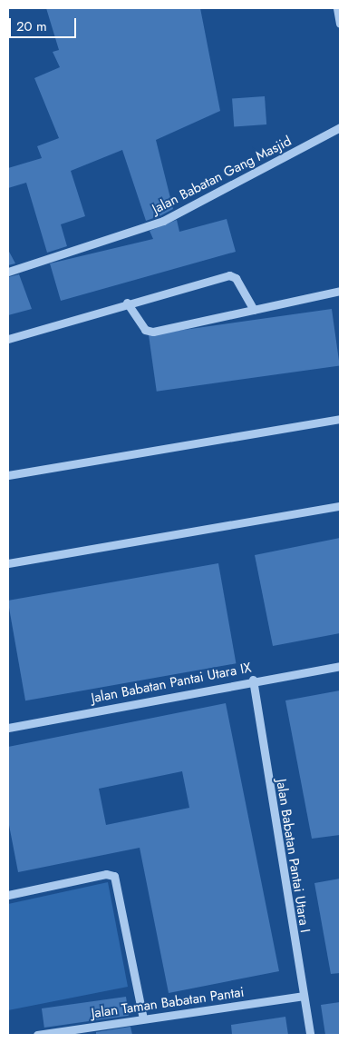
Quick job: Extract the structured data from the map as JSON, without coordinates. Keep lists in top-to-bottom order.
{
  "streets": {
    "street": [
      "Jalan Babatan Gang Masjid",
      "Jalan Babatan Pantai Utara IX",
      "Jalan Babatan Pantai Utara I",
      "Jalan Taman Babatan Pantai"
    ]
  },
  "crossings": [
    ["Jalan Babatan Pantai Utara IX", "Jalan Babatan Pantai Utara I"],
    ["Jalan Babatan Pantai Utara I", "Jalan Taman Babatan Pantai"]
  ],
  "scale_bar": "20 m"
}
